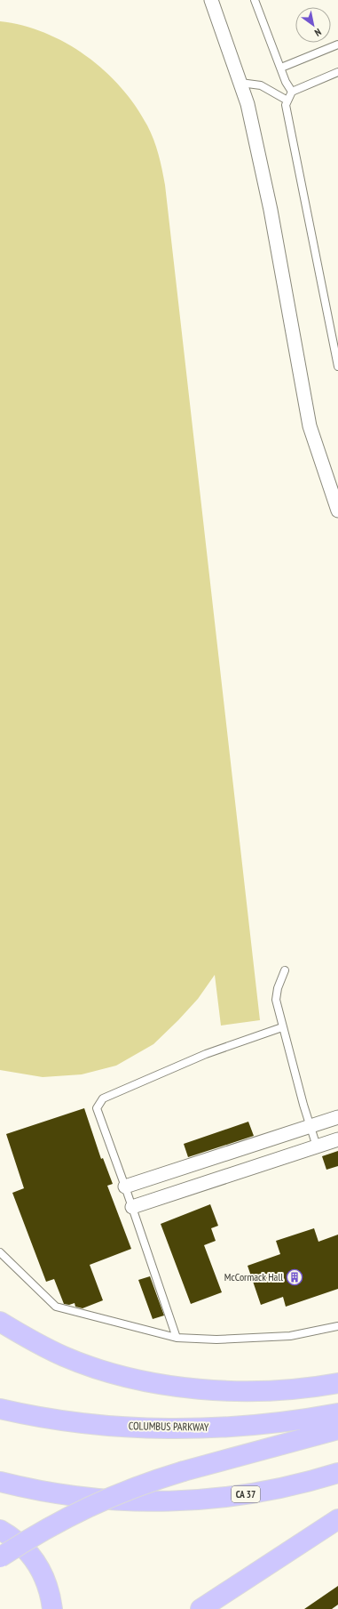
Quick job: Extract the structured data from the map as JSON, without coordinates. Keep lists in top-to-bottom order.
{
  "streets": {
    "highway": ["COLUMBUS PARKWAY", "CA 37"]
  },
  "places": {
    "building": ["McCormack Hall"]
  },
  "north": "bottom right"
}
